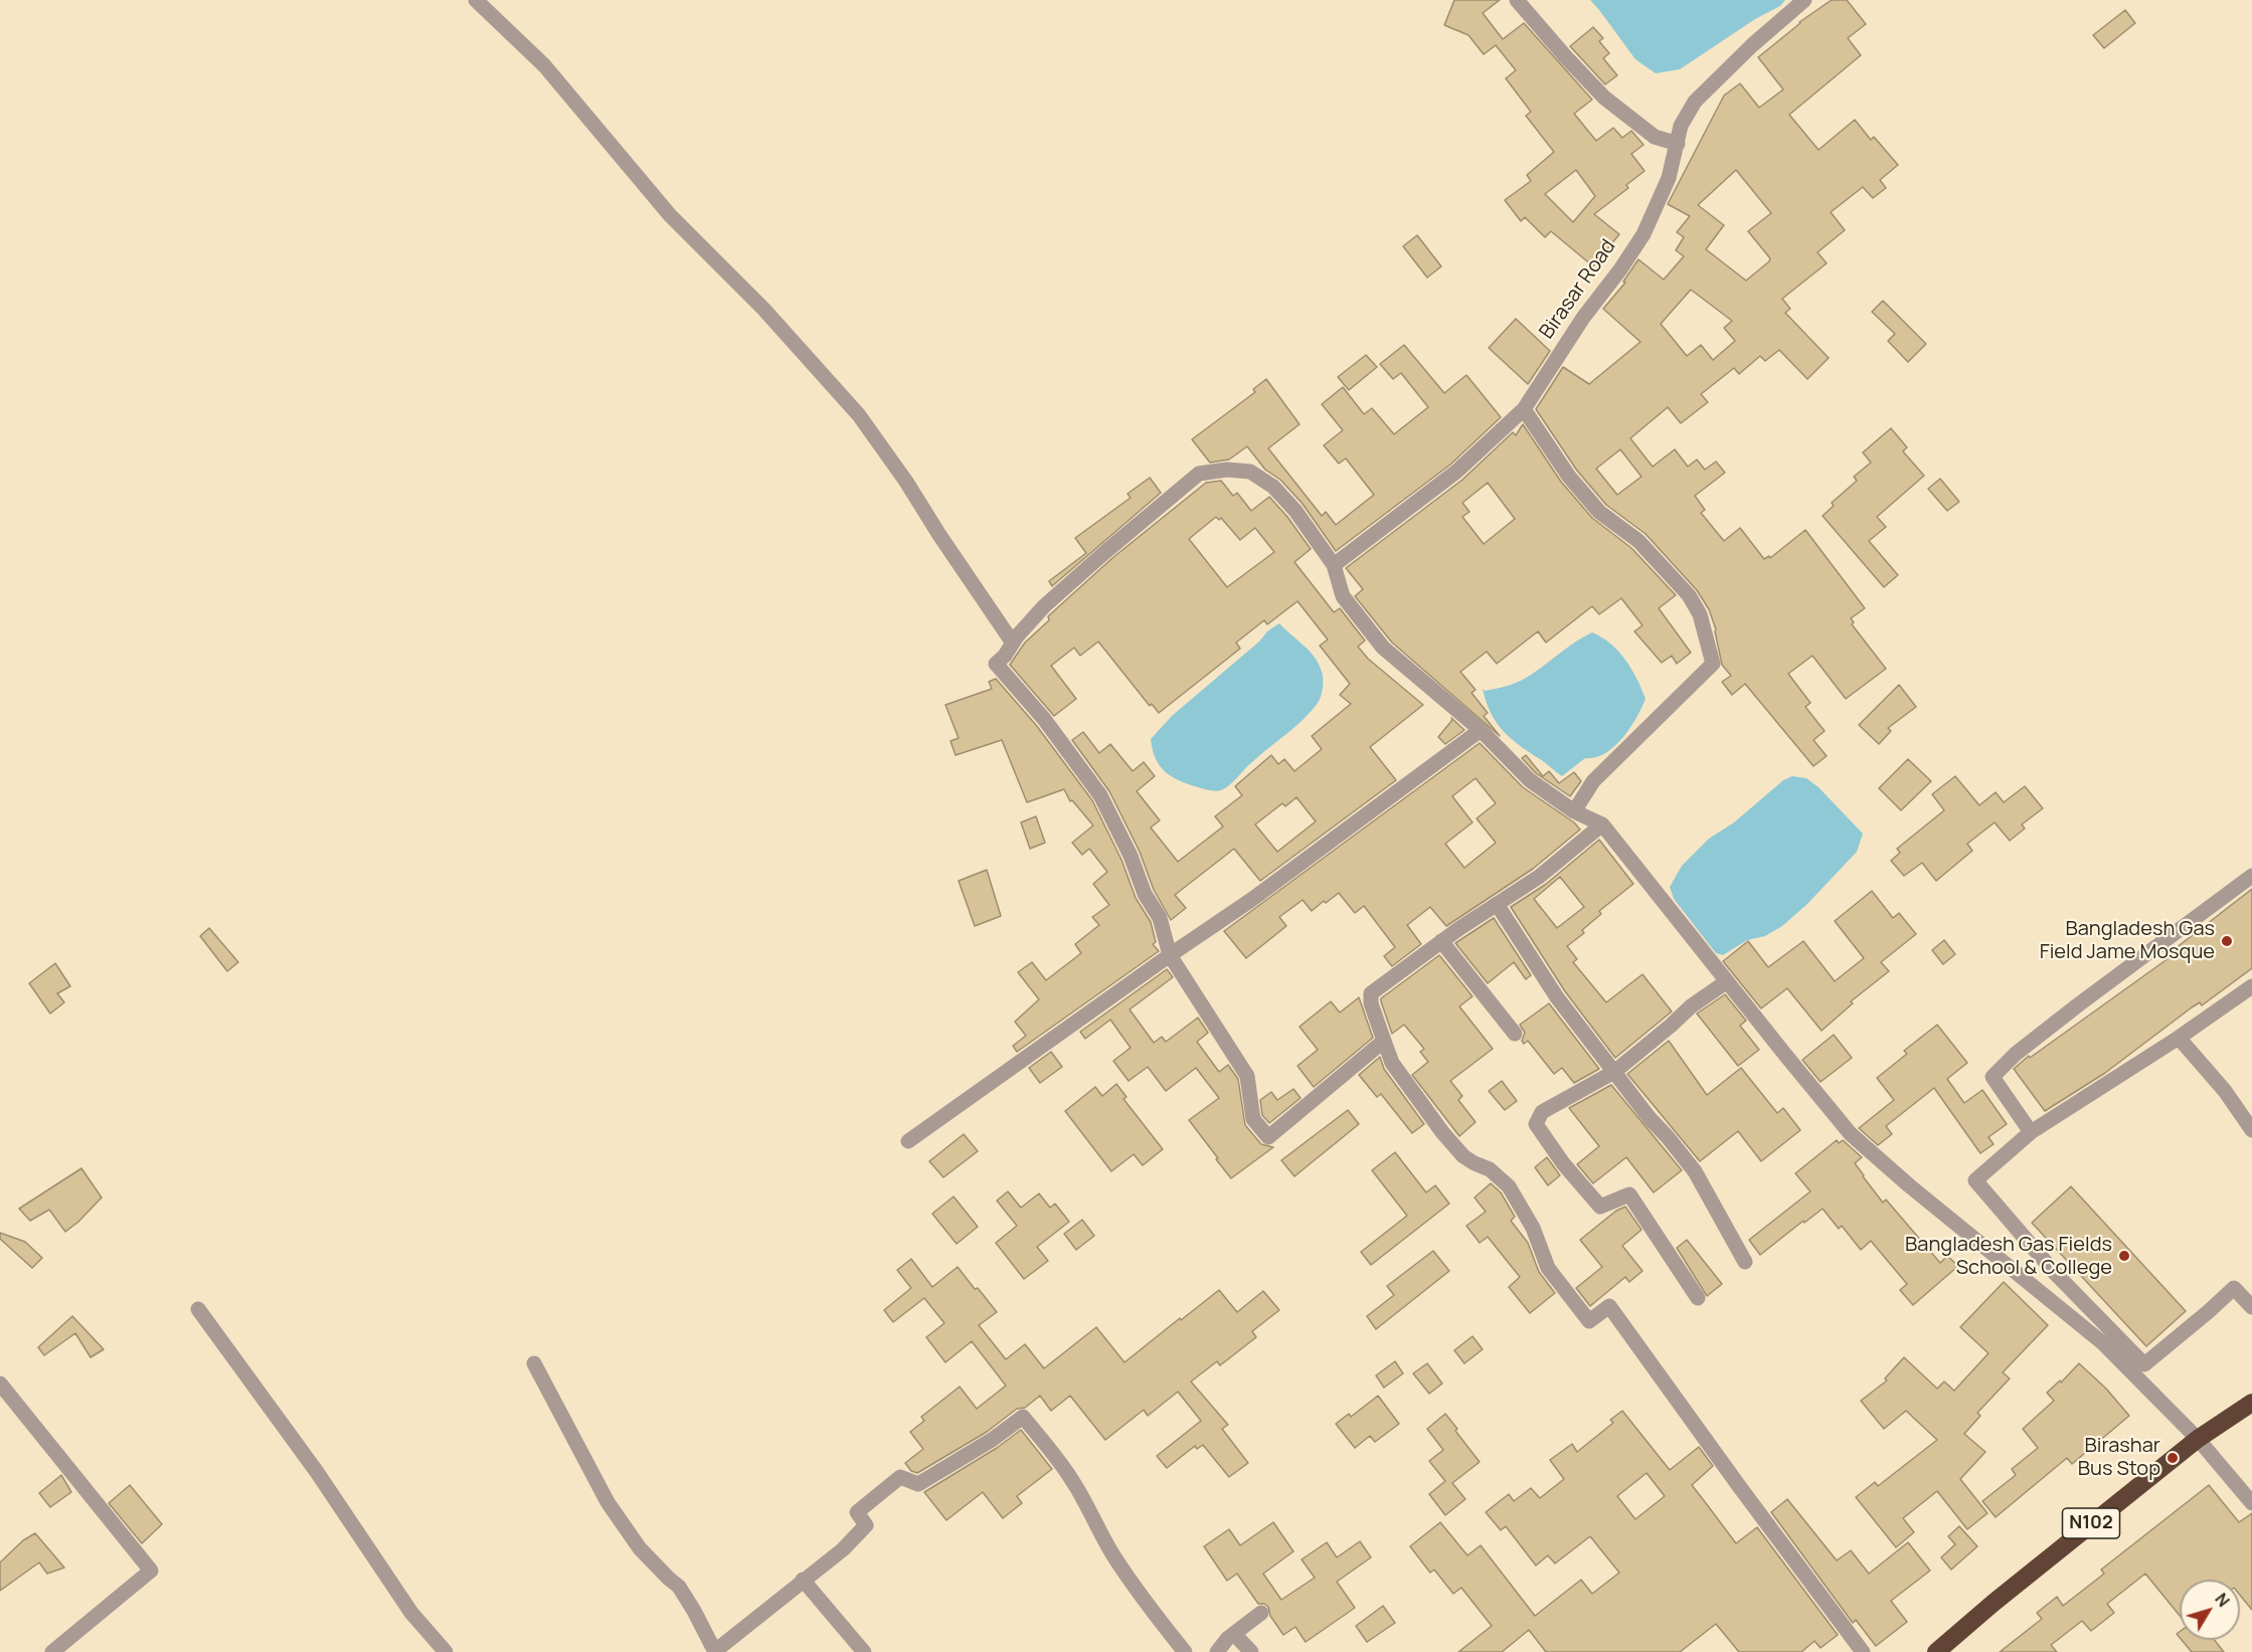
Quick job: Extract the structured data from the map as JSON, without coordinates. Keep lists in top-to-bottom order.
{
  "streets": {
    "highway": ["N102"],
    "street": ["Birasar Road"]
  },
  "places": ["Bangladesh Gas Field Jame Mosque", "Bangladesh Gas Fields School & College", "Birashar Bus Stop"],
  "north": "top right"
}
